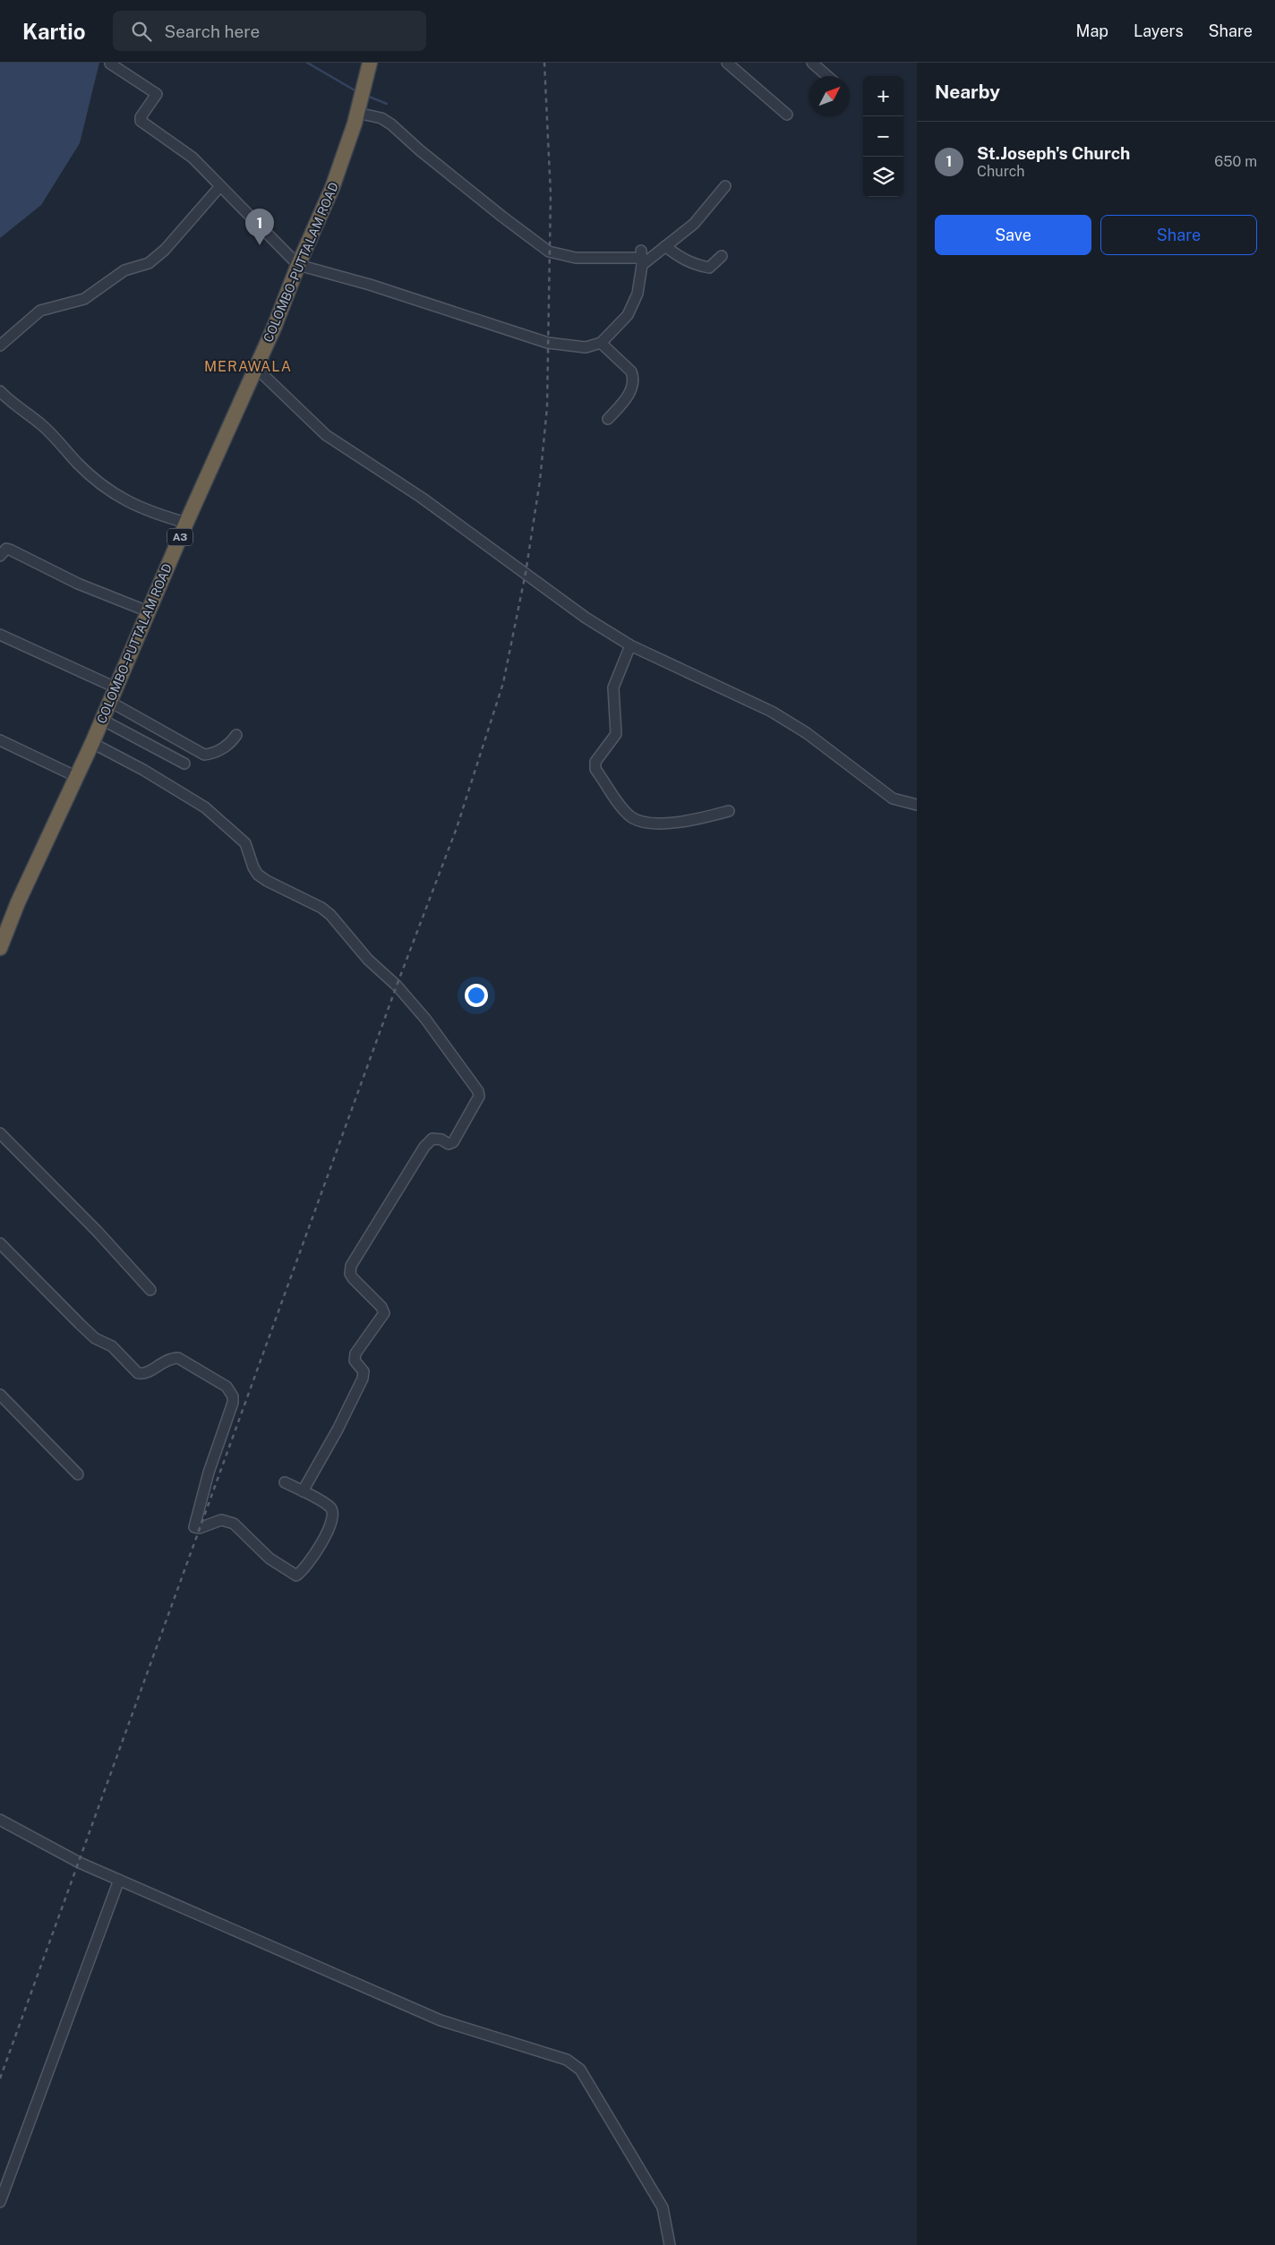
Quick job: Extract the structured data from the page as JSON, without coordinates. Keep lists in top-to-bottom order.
{
  "streets": {
    "highway": ["COLOMBO-PUTTALAM ROAD", "A3"]
  },
  "districts": ["MERAWALA"],
  "north": "top right",
  "page": {
    "header": "Kartio",
    "search": "Search here",
    "nav": ["Map", "Layers", "Share"],
    "heading": "Nearby",
    "map_buttons": ["+", "−"],
    "list": [
      {
        "mark": "1",
        "name": "St.Joseph's Church",
        "note": "Church",
        "value": "650 m"
      }
    ],
    "buttons": ["Save", "Share"],
    "pins": "1"
  }
}
